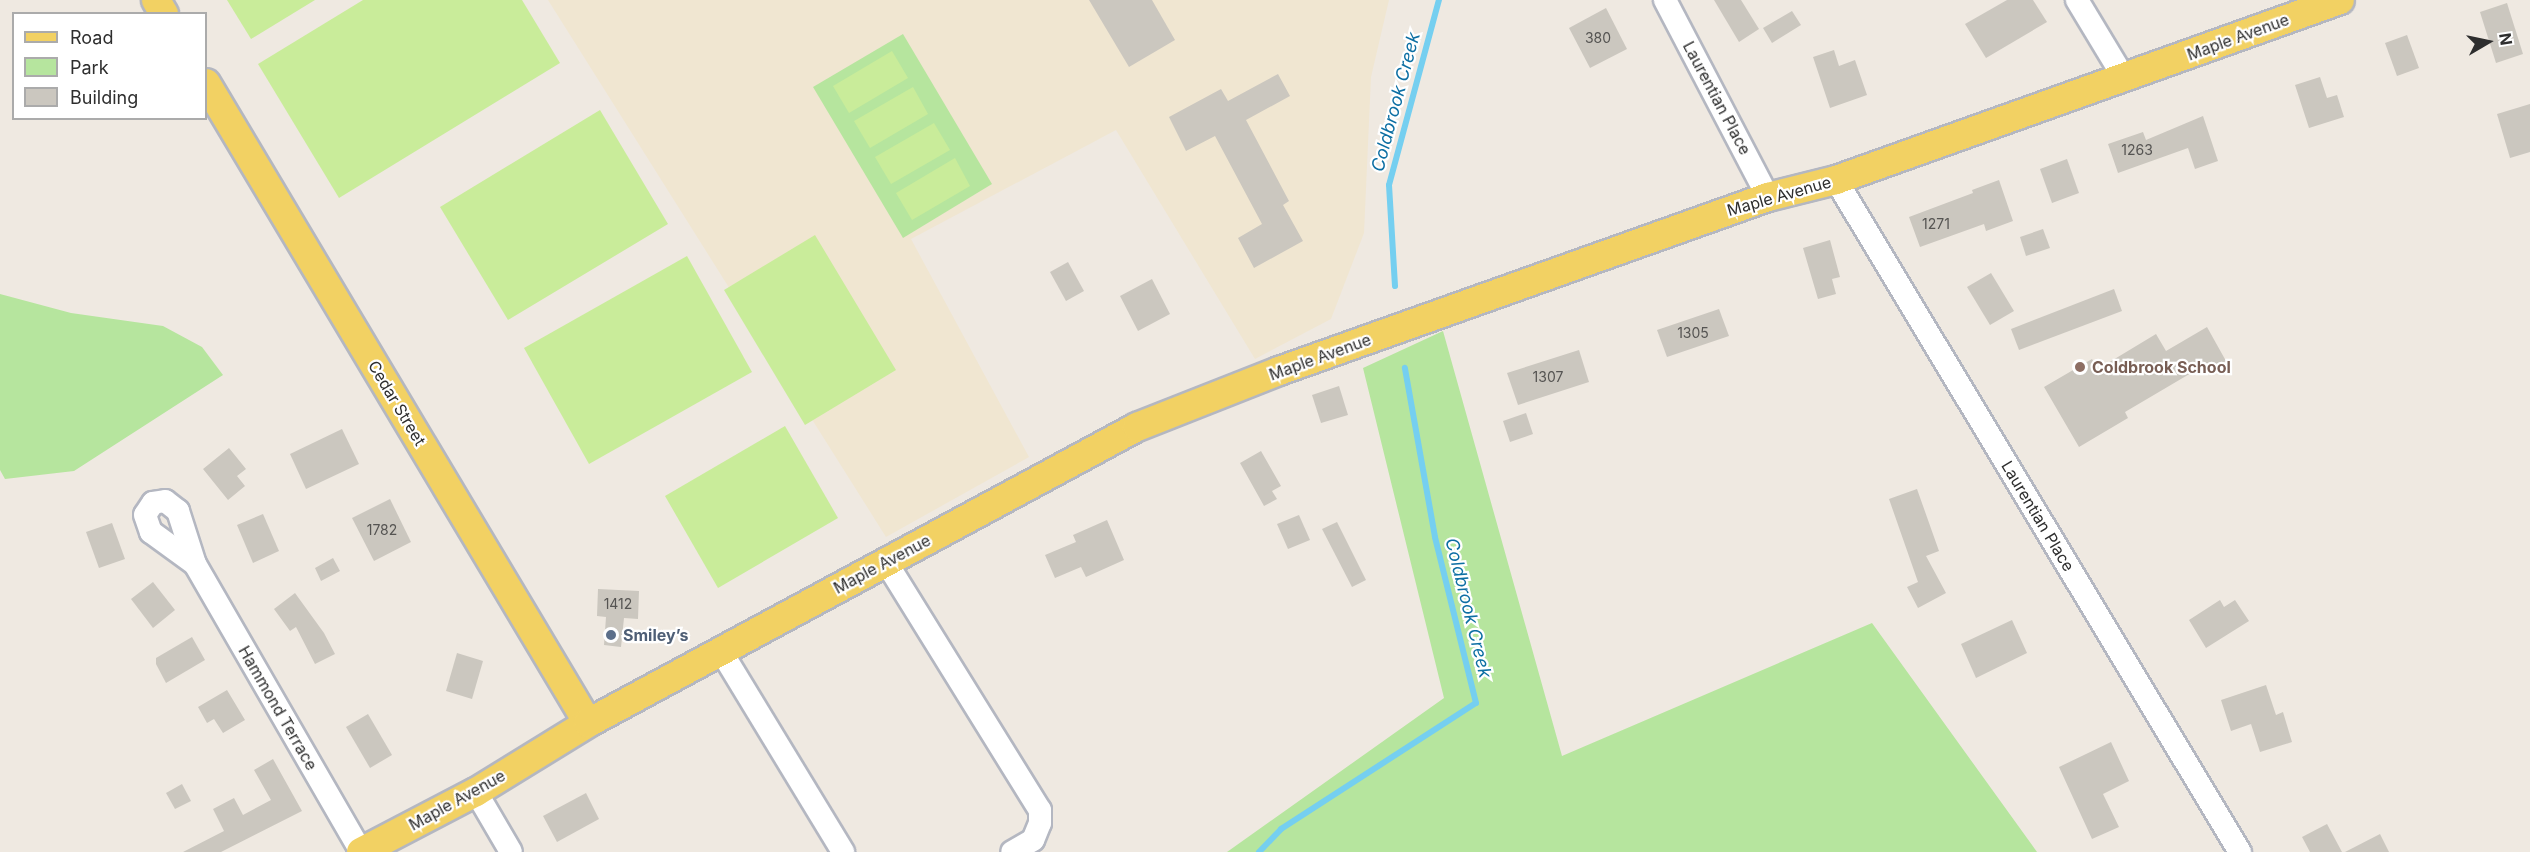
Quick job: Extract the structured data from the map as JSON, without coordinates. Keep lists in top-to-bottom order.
{
  "streets": {
    "main road": ["Maple Avenue", "Cedar Street"],
    "street": ["Laurentian Place", "Hammond Terrace"]
  },
  "crossings": [
    ["Maple Avenue", "Laurentian Place"],
    ["Maple Avenue", "Cedar Street"],
    ["Maple Avenue", "Hammond Terrace"]
  ],
  "water": ["Coldbrook Creek"],
  "places": ["Coldbrook School", "Smiley’s"],
  "house_numbers": [
    "380",
    "1263",
    "1271",
    "1305",
    "1307",
    "1782",
    "1412"
  ],
  "legend": ["Road", "Park", "Building"],
  "north": "right"
}
